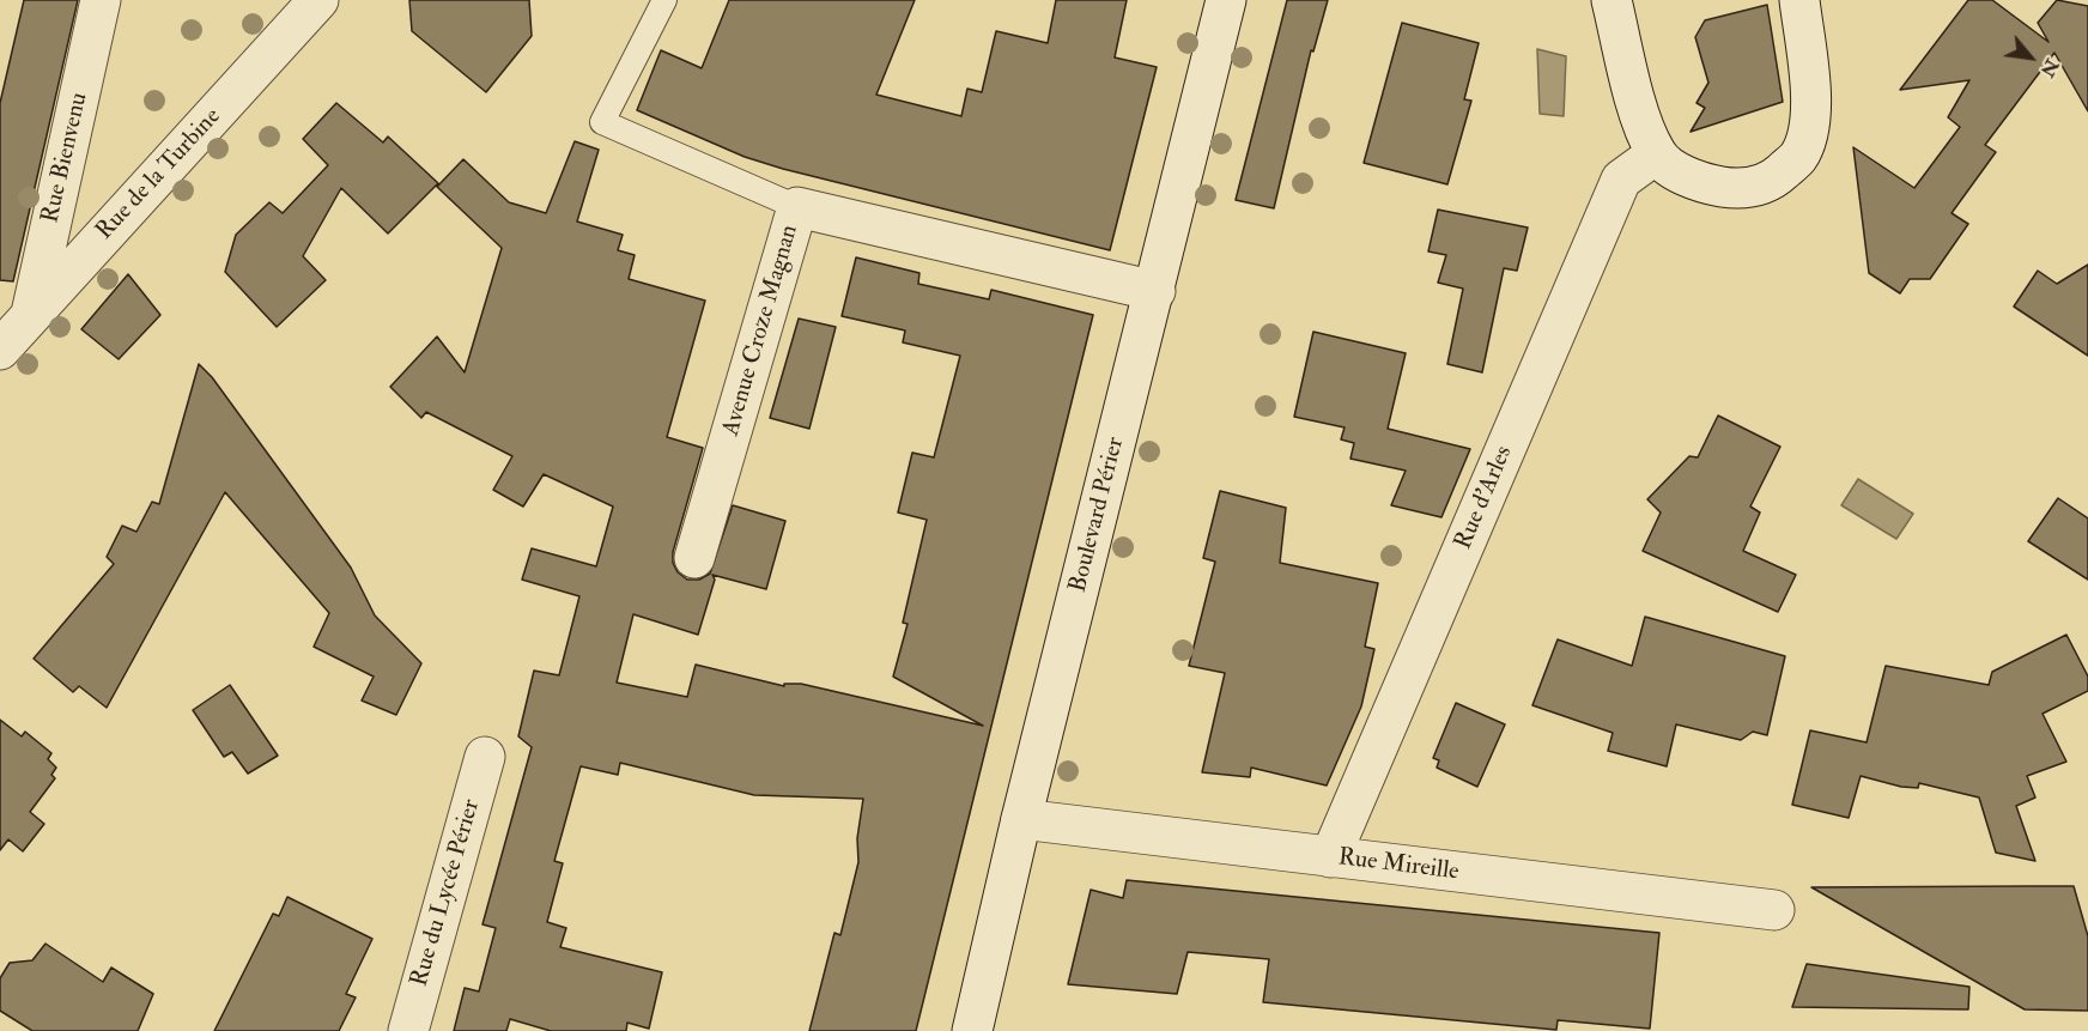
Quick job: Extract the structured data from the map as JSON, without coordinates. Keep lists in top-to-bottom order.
{
  "streets": {
    "street": [
      "Rue Bienvenu",
      "Rue de la Turbine",
      "Avenue Croze Magnan",
      "Rue d'Arles",
      "Boulevard Périer",
      "Rue Mireille",
      "Rue du Lycée Périer"
    ]
  },
  "crossings": [
    ["Rue Bienvenu", "Rue de la Turbine"],
    ["Avenue Croze Magnan", "Boulevard Périer"],
    ["Rue d'Arles", "Rue Mireille"],
    ["Boulevard Périer", "Rue Mireille"]
  ],
  "north": "bottom right"
}
